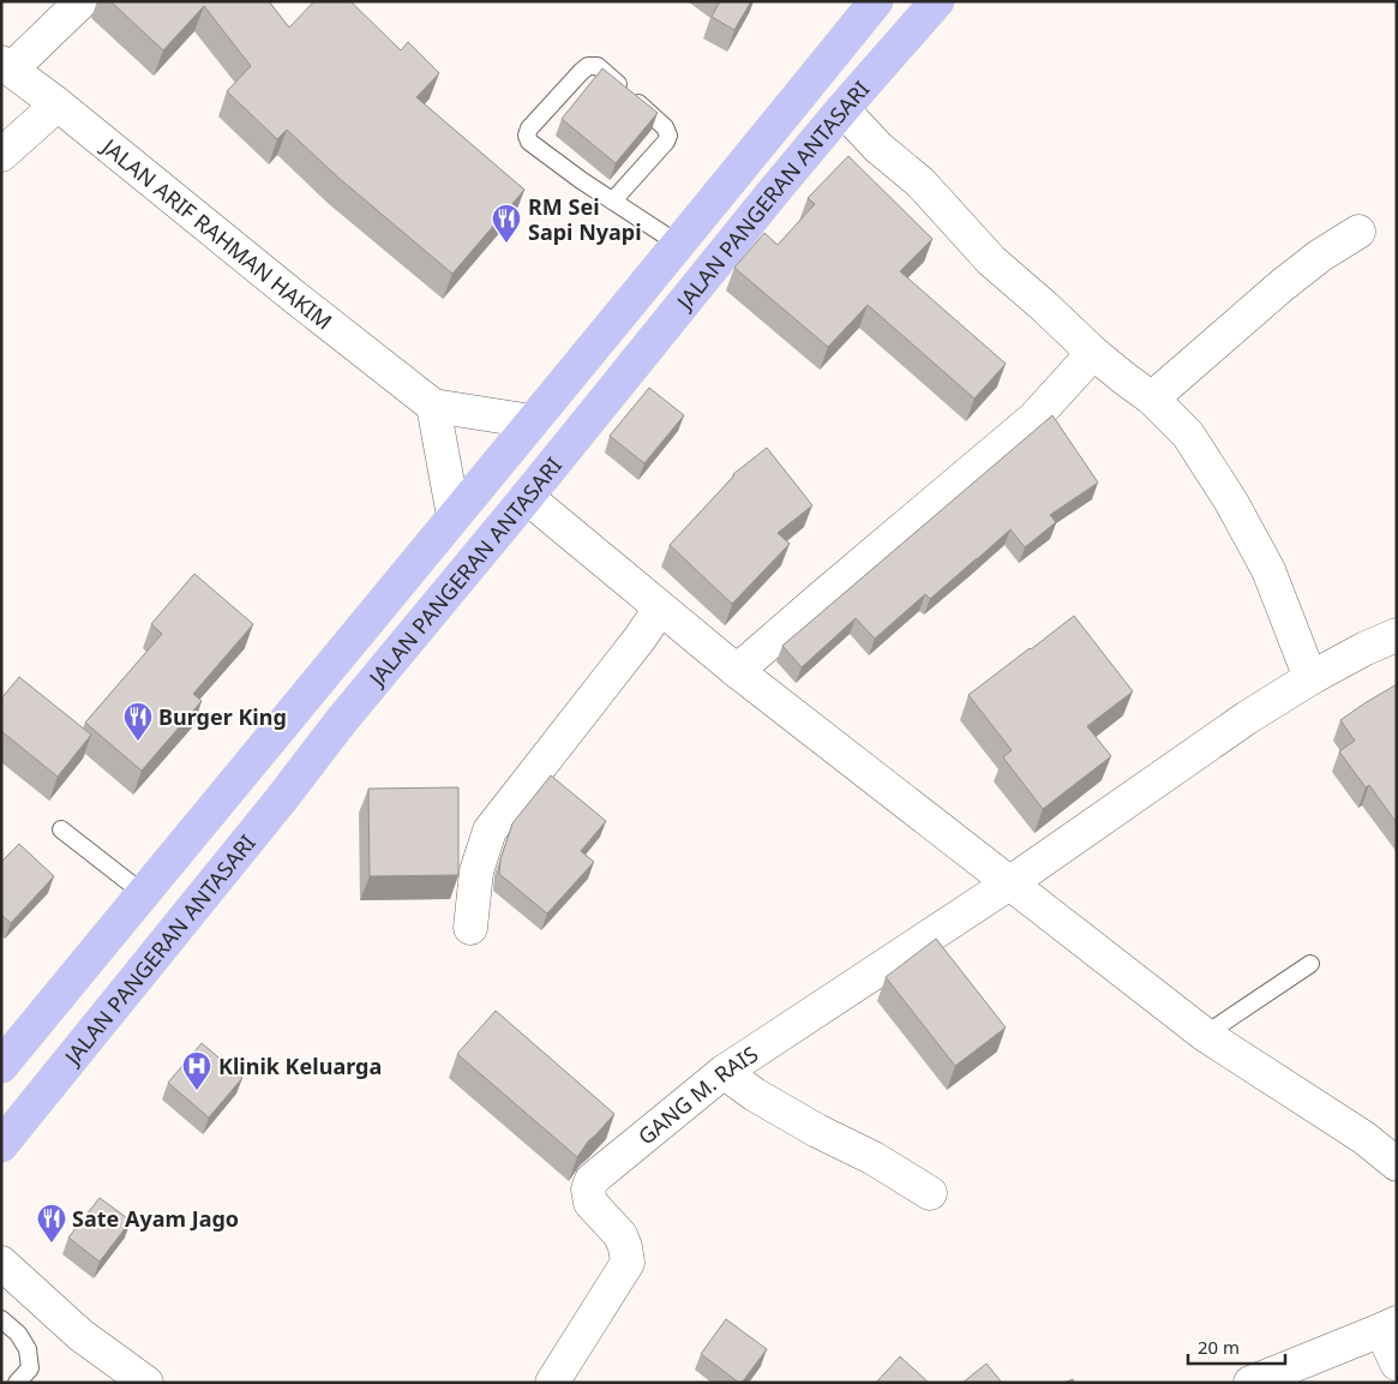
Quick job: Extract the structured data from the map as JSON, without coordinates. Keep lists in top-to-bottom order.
{
  "streets": {
    "main road": ["JALAN PANGERAN ANTASARI"],
    "street": ["JALAN ARIF RAHMAN HAKIM", "GANG M. RAIS"]
  },
  "crossings": [
    ["JALAN PANGERAN ANTASARI", "JALAN ARIF RAHMAN HAKIM"]
  ],
  "places": {
    "restaurant": ["RM Sei Sapi Nyapi", "Burger King", "Sate Ayam Jago"],
    "hospital": ["Klinik Keluarga"]
  },
  "scale_bar": "20 m"
}
